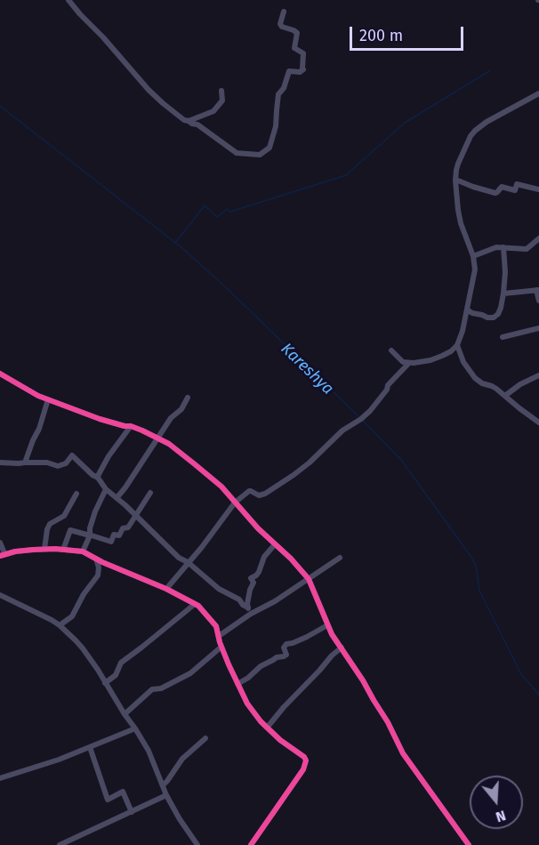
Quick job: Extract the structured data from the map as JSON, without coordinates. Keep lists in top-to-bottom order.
{
  "water": ["Kareshya"],
  "scale_bar": "200 m",
  "north": "bottom"
}
